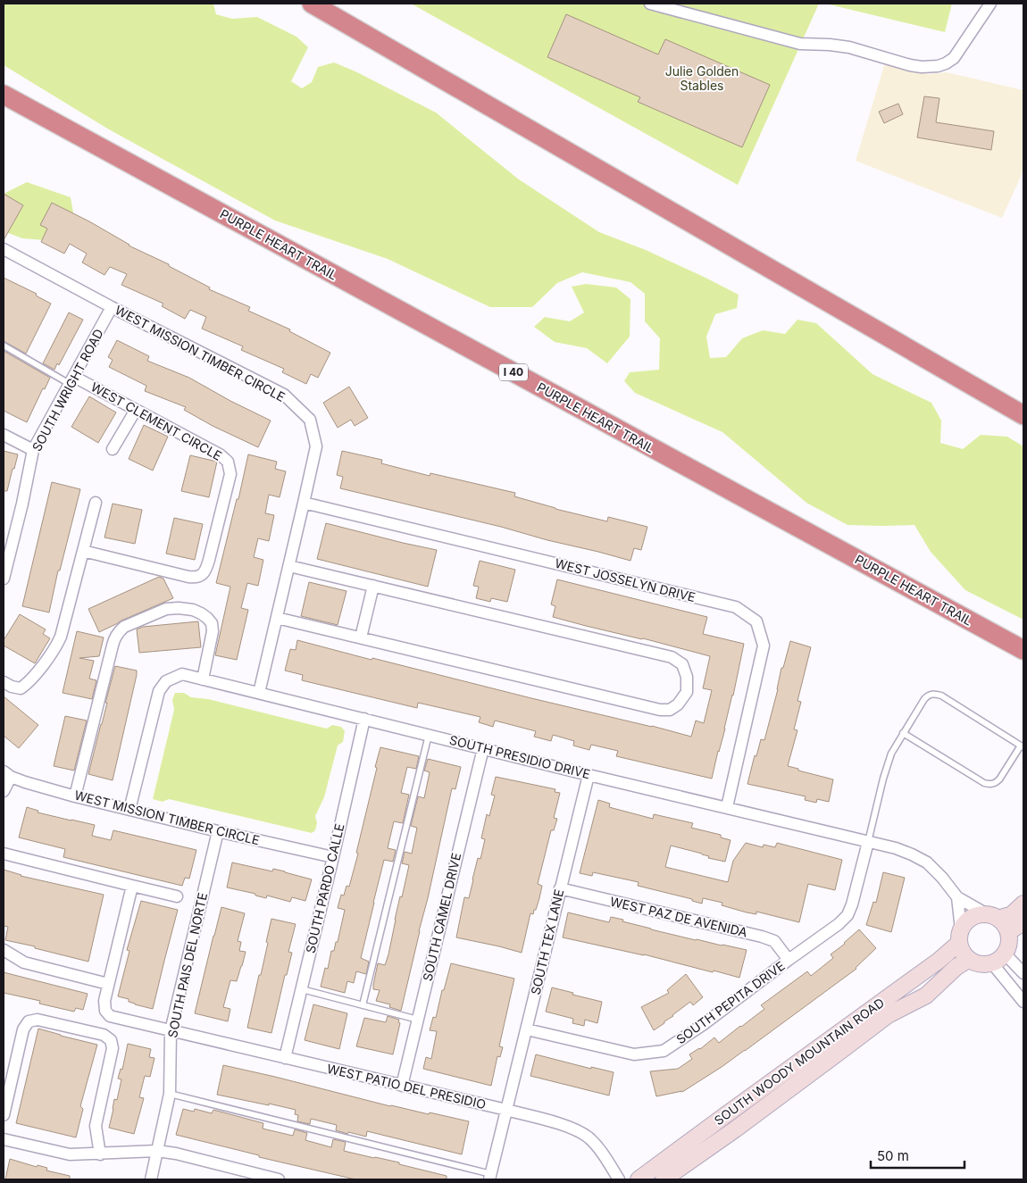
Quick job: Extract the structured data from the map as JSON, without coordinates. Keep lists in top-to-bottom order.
{
  "streets": {
    "highway": ["PURPLE HEART TRAIL", "I 40"],
    "street": [
      "WEST MISSION TIMBER CIRCLE",
      "SOUTH WRIGHT ROAD",
      "WEST CLEMENT CIRCLE",
      "WEST JOSSELYN DRIVE",
      "SOUTH PRESIDIO DRIVE",
      "SOUTH PARDO CALLE",
      "SOUTH CAMEL DRIVE",
      "WEST PAZ DE AVENIDA",
      "SOUTH TEX LANE",
      "SOUTH PAIS DEL NORTE",
      "SOUTH PEPITA DRIVE",
      "SOUTH WOODY MOUNTAIN ROAD",
      "WEST PATIO DEL PRESIDIO"
    ]
  },
  "crossings": [
    ["WEST MISSION TIMBER CIRCLE", "SOUTH WRIGHT ROAD"],
    ["WEST MISSION TIMBER CIRCLE", "WEST JOSSELYN DRIVE"],
    ["WEST MISSION TIMBER CIRCLE", "SOUTH PRESIDIO DRIVE"],
    ["WEST MISSION TIMBER CIRCLE", "SOUTH PARDO CALLE"],
    ["WEST MISSION TIMBER CIRCLE", "SOUTH PAIS DEL NORTE"],
    ["SOUTH WRIGHT ROAD", "WEST CLEMENT CIRCLE"],
    ["WEST JOSSELYN DRIVE", "SOUTH PRESIDIO DRIVE"],
    ["SOUTH PRESIDIO DRIVE", "SOUTH PARDO CALLE"],
    ["SOUTH PRESIDIO DRIVE", "SOUTH CAMEL DRIVE"],
    ["SOUTH PRESIDIO DRIVE", "SOUTH TEX LANE"],
    ["SOUTH PRESIDIO DRIVE", "SOUTH PEPITA DRIVE"],
    ["SOUTH PARDO CALLE", "WEST PATIO DEL PRESIDIO"],
    ["SOUTH CAMEL DRIVE", "WEST PATIO DEL PRESIDIO"],
    ["WEST PAZ DE AVENIDA", "SOUTH TEX LANE"],
    ["WEST PAZ DE AVENIDA", "SOUTH PEPITA DRIVE"],
    ["SOUTH TEX LANE", "SOUTH PEPITA DRIVE"],
    ["SOUTH TEX LANE", "WEST PATIO DEL PRESIDIO"],
    ["SOUTH PAIS DEL NORTE", "WEST PATIO DEL PRESIDIO"]
  ],
  "parks": ["Julie Golden Stables"],
  "scale_bar": "50 m"
}
